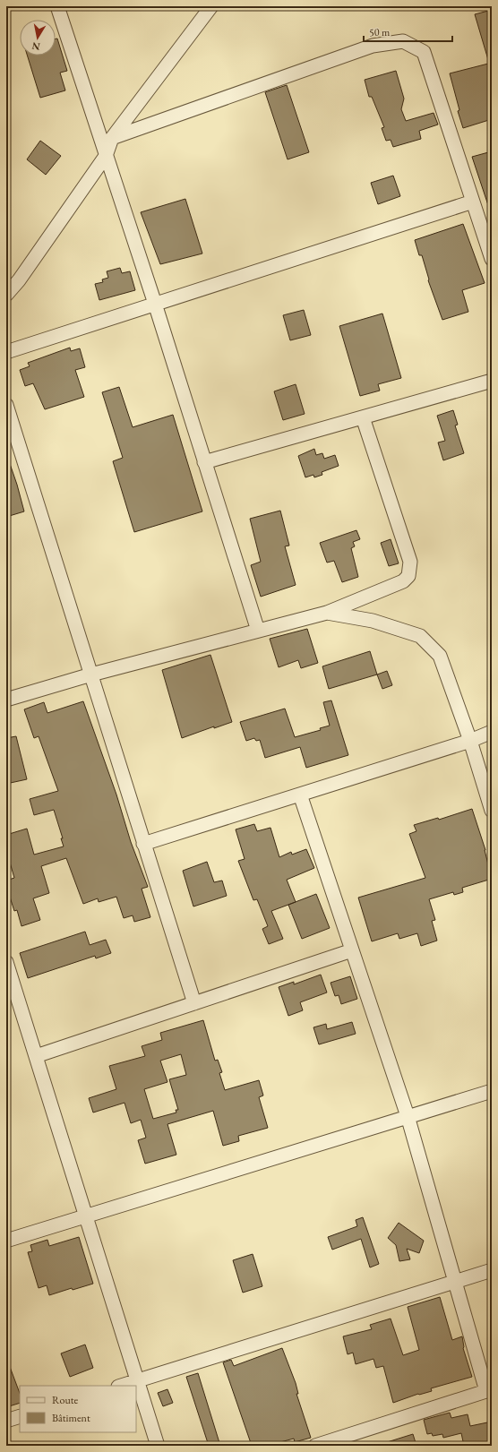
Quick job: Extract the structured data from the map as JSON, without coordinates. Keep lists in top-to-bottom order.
{
  "legend": ["Route", "Bâtiment"],
  "scale_bar": "50 m",
  "north": "bottom"
}
